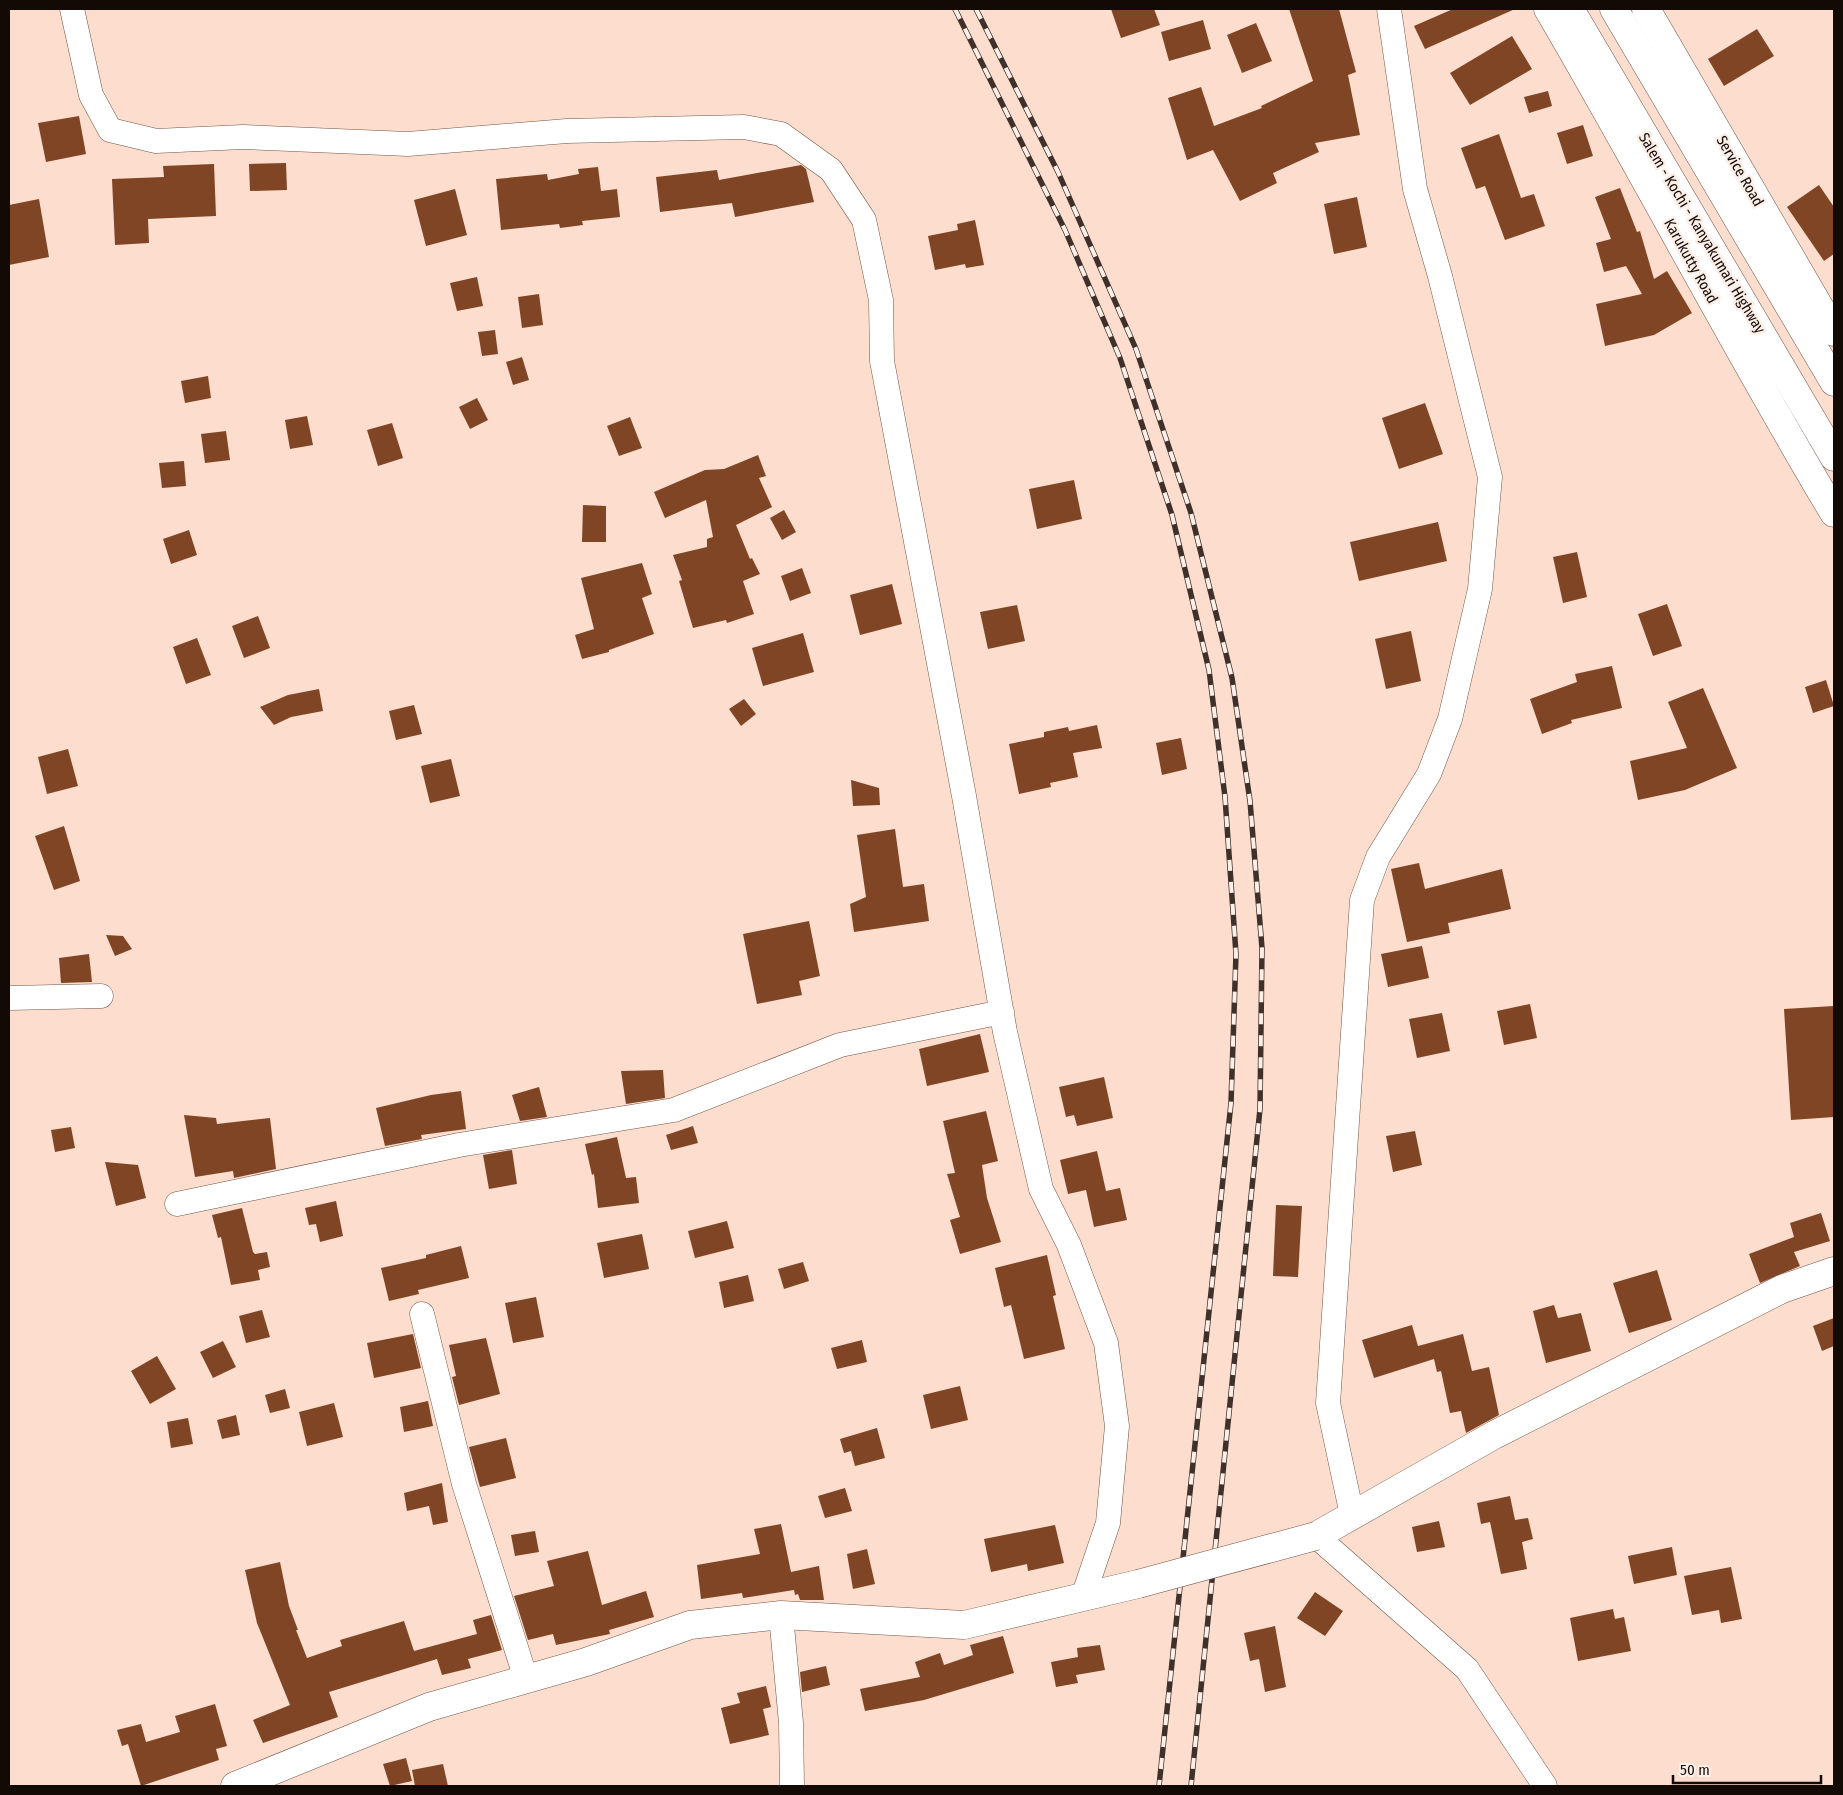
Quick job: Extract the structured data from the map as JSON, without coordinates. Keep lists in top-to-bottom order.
{
  "streets": {
    "main road": ["Service Road", "Salem - Kochi - Kanyakumari Highway", "Karukutty Road"]
  },
  "scale_bar": "50 m"
}
